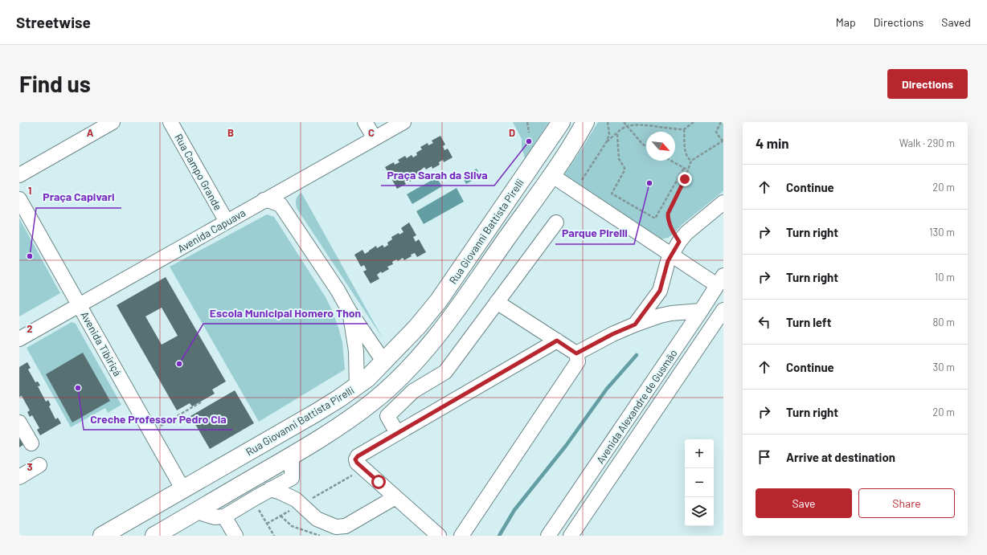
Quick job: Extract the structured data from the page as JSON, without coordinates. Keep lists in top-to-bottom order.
{
  "streets": {
    "highway": ["Rua Giovanni Battista Pirelli"],
    "street": [
      "Rua Campo Grande",
      "Avenida Capuava",
      "Avenida Tibiriçá",
      "Avenida Alexandre de Gusmão"
    ]
  },
  "crossings": [
    ["Rua Campo Grande", "Avenida Capuava"],
    ["Avenida Capuava", "Avenida Tibiriçá"],
    ["Rua Giovanni Battista Pirelli", "Avenida Tibiriçá"]
  ],
  "places": [
    "Praça Sarah da Silva",
    "Parque Pirelli",
    "Praça Capivari",
    "Escola Municipal Homero Thon",
    "Creche Professor Pedro Cia"
  ],
  "north": "bottom right",
  "page": {
    "header": "Streetwise",
    "nav": ["Map", "Directions", "Saved"],
    "buttons": [
      "Directions",
      ["Save", "Share"]
    ],
    "title": "Find us",
    "heading": ["4 min", "Walk · 290 m"],
    "list": [
      ["Continue", "20 m"],
      ["Turn right", "130 m"],
      ["Turn right", "10 m"],
      ["Turn left", "80 m"],
      ["Continue", "30 m"],
      ["Turn right", "20 m"],
      "Arrive at destination"
    ],
    "map_buttons": ["+", "−"]
  },
  "grid": {
    "columns": [
      "A",
      "B",
      "C",
      "D"
    ],
    "rows": ["1", "2", "3"]
  }
}
